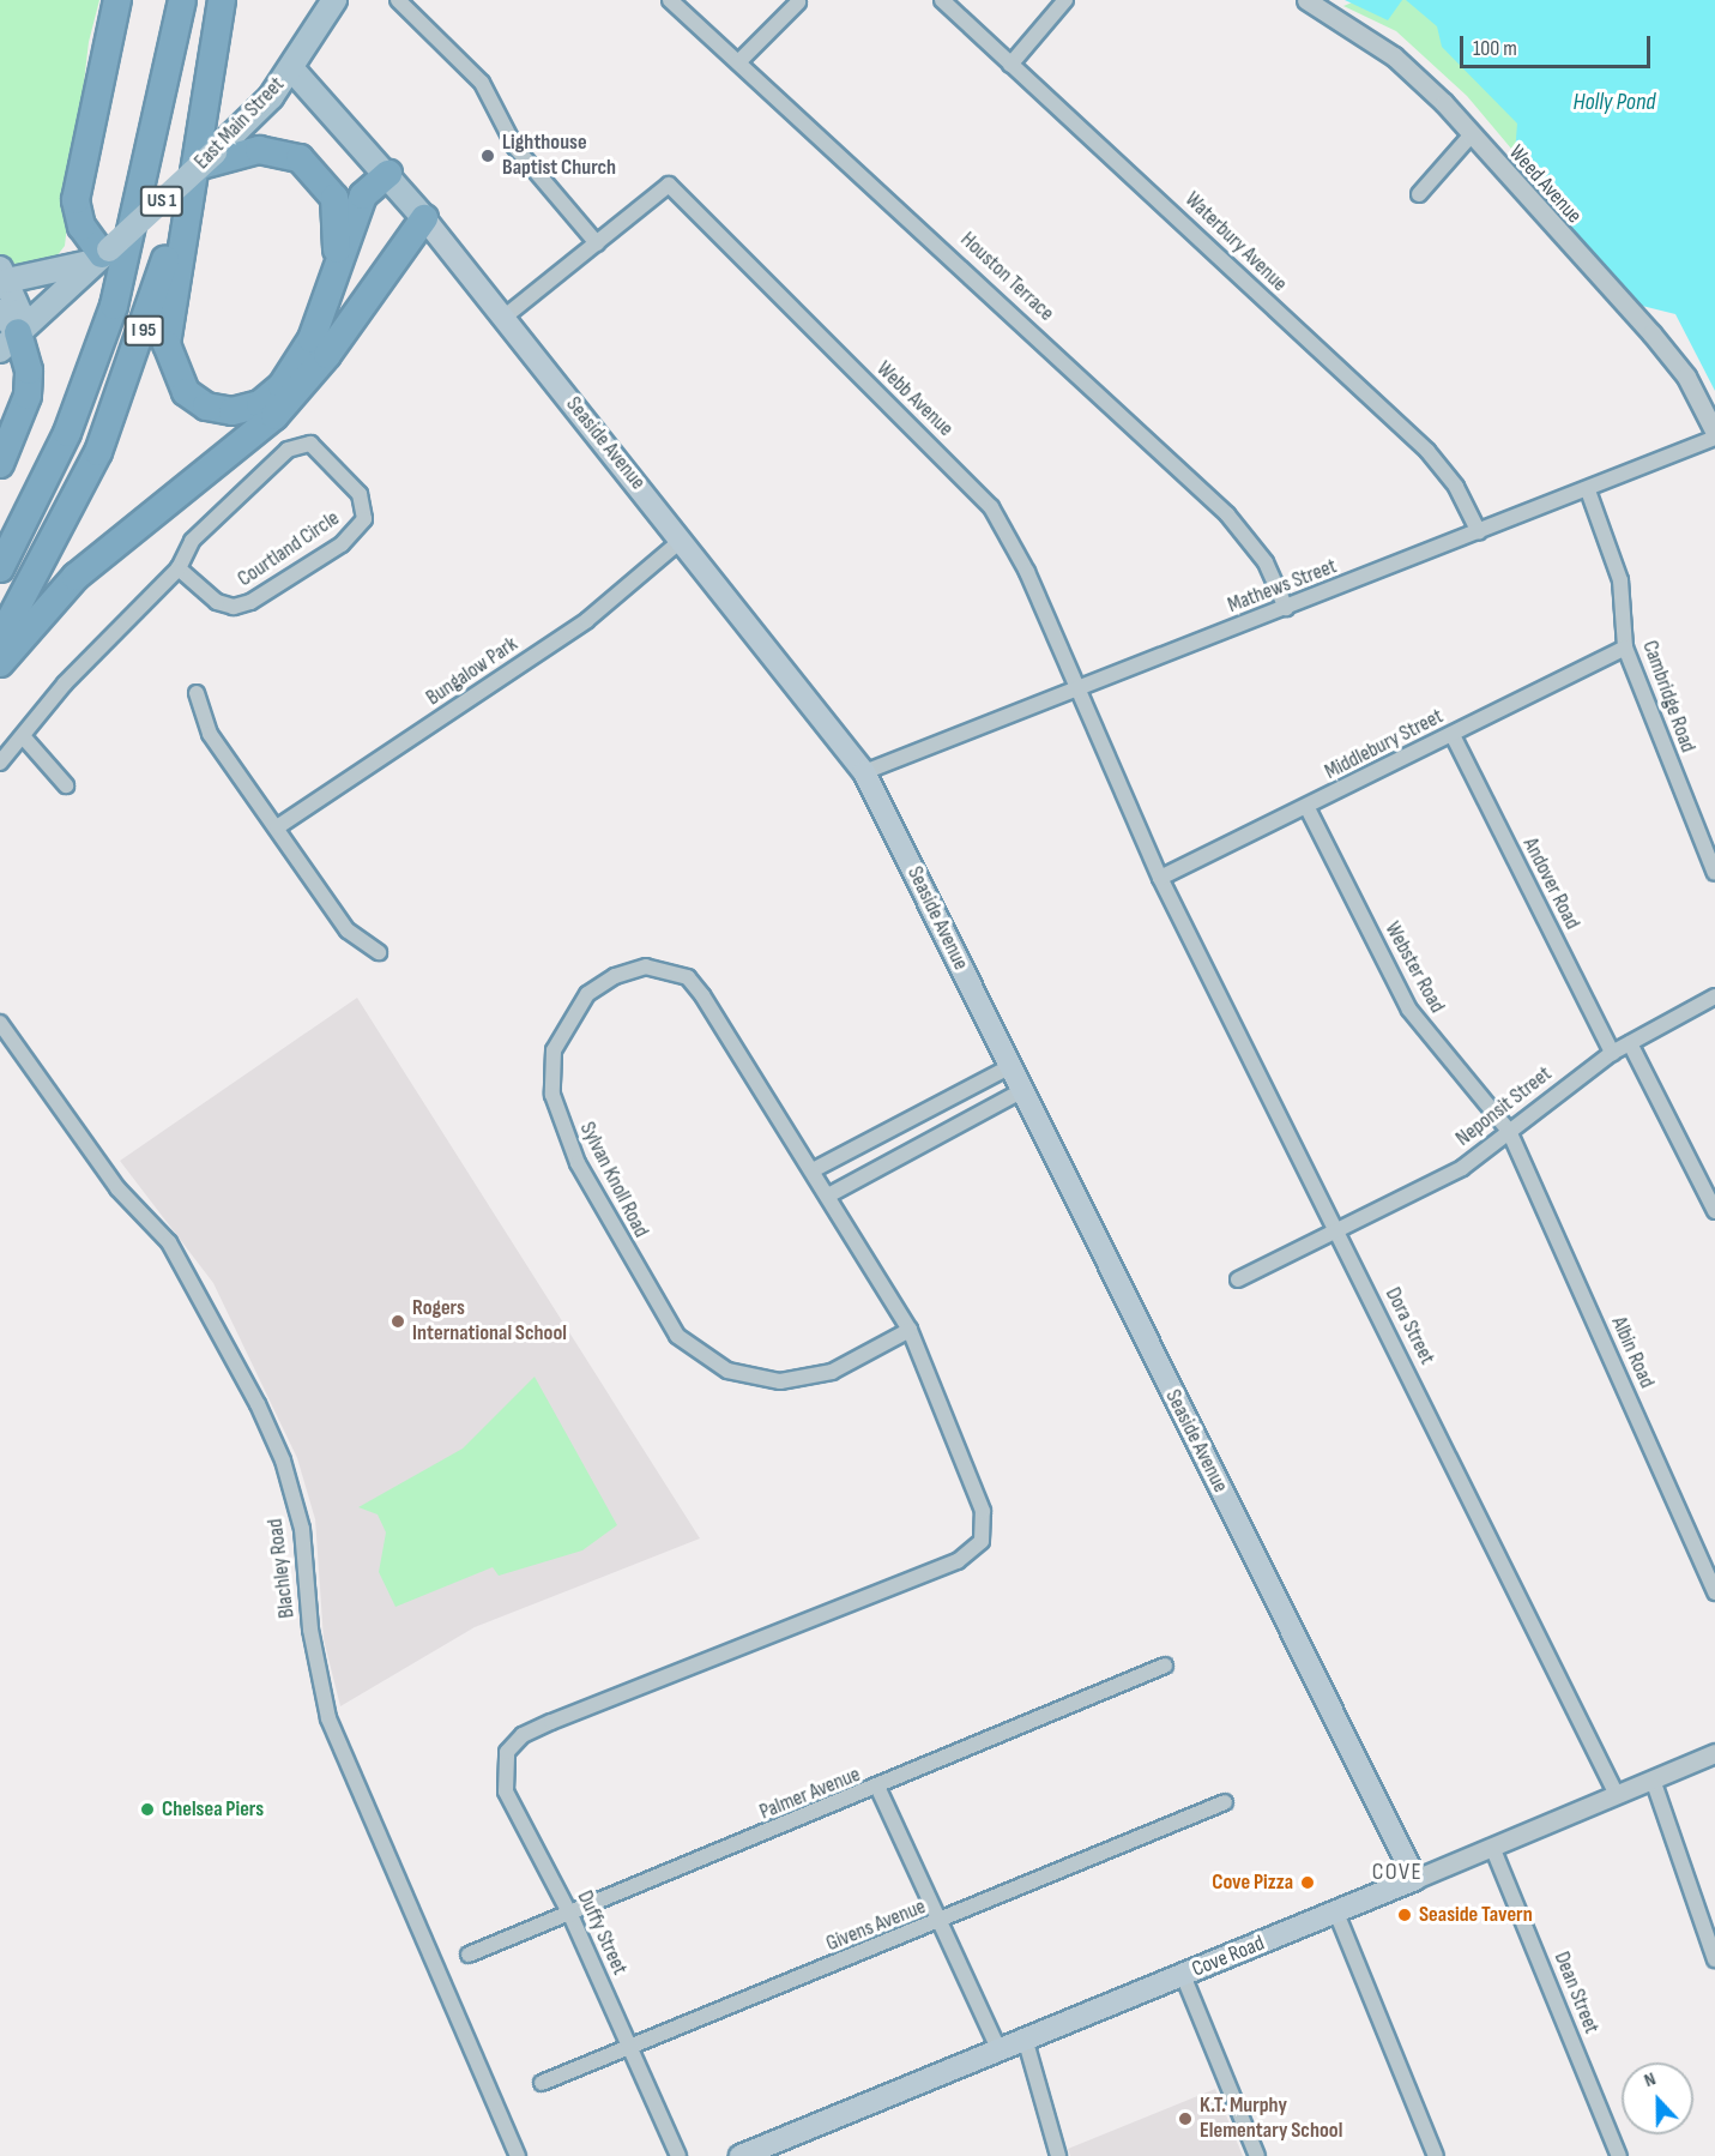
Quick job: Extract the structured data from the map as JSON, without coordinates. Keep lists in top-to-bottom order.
{
  "streets": {
    "highway": ["I 95"],
    "main road": [
      "East Main Street",
      "US 1",
      "Seaside Avenue",
      "Cove Road"
    ],
    "street": [
      "Weed Avenue",
      "Waterbury Avenue",
      "Houston Terrace",
      "Webb Avenue",
      "Courtland Circle",
      "Mathews Street",
      "Bungalow Park",
      "Cambridge Road",
      "Middlebury Street",
      "Andover Road",
      "Webster Road",
      "Neponsit Street",
      "Sylvan Knoll Road",
      "Dora Street",
      "Albin Road",
      "Blachley Road",
      "Palmer Avenue",
      "Givens Avenue",
      "Duffy Street",
      "Dean Street"
    ]
  },
  "crossings": [
    ["East Main Street", "Seaside Avenue"],
    ["Weed Avenue", "Mathews Street"],
    ["Waterbury Avenue", "Mathews Street"],
    ["Houston Terrace", "Mathews Street"],
    ["Webb Avenue", "Seaside Avenue"],
    ["Webb Avenue", "Mathews Street"],
    ["Webb Avenue", "Middlebury Street"],
    ["Webb Avenue", "Dora Street"],
    ["Seaside Avenue", "Mathews Street"],
    ["Seaside Avenue", "Bungalow Park"],
    ["Seaside Avenue", "Cove Road"],
    ["Mathews Street", "Cambridge Road"],
    ["Cambridge Road", "Middlebury Street"],
    ["Middlebury Street", "Andover Road"],
    ["Middlebury Street", "Webster Road"],
    ["Middlebury Street", "Dora Street"],
    ["Andover Road", "Neponsit Street"],
    ["Webster Road", "Neponsit Street"],
    ["Webster Road", "Albin Road"],
    ["Neponsit Street", "Dora Street"],
    ["Neponsit Street", "Albin Road"],
    ["Sylvan Knoll Road", "Duffy Street"],
    ["Dora Street", "Cove Road"],
    ["Palmer Avenue", "Duffy Street"],
    ["Givens Avenue", "Duffy Street"],
    ["Cove Road", "Dean Street"]
  ],
  "districts": ["COVE"],
  "water": ["Holly Pond"],
  "places": [
    "Lighthouse Baptist Church",
    "Rogers International School",
    "Chelsea Piers",
    "Cove Pizza",
    "Seaside Tavern",
    "K.T. Murphy Elementary School"
  ],
  "scale_bar": "100 m",
  "north": "top"
}
